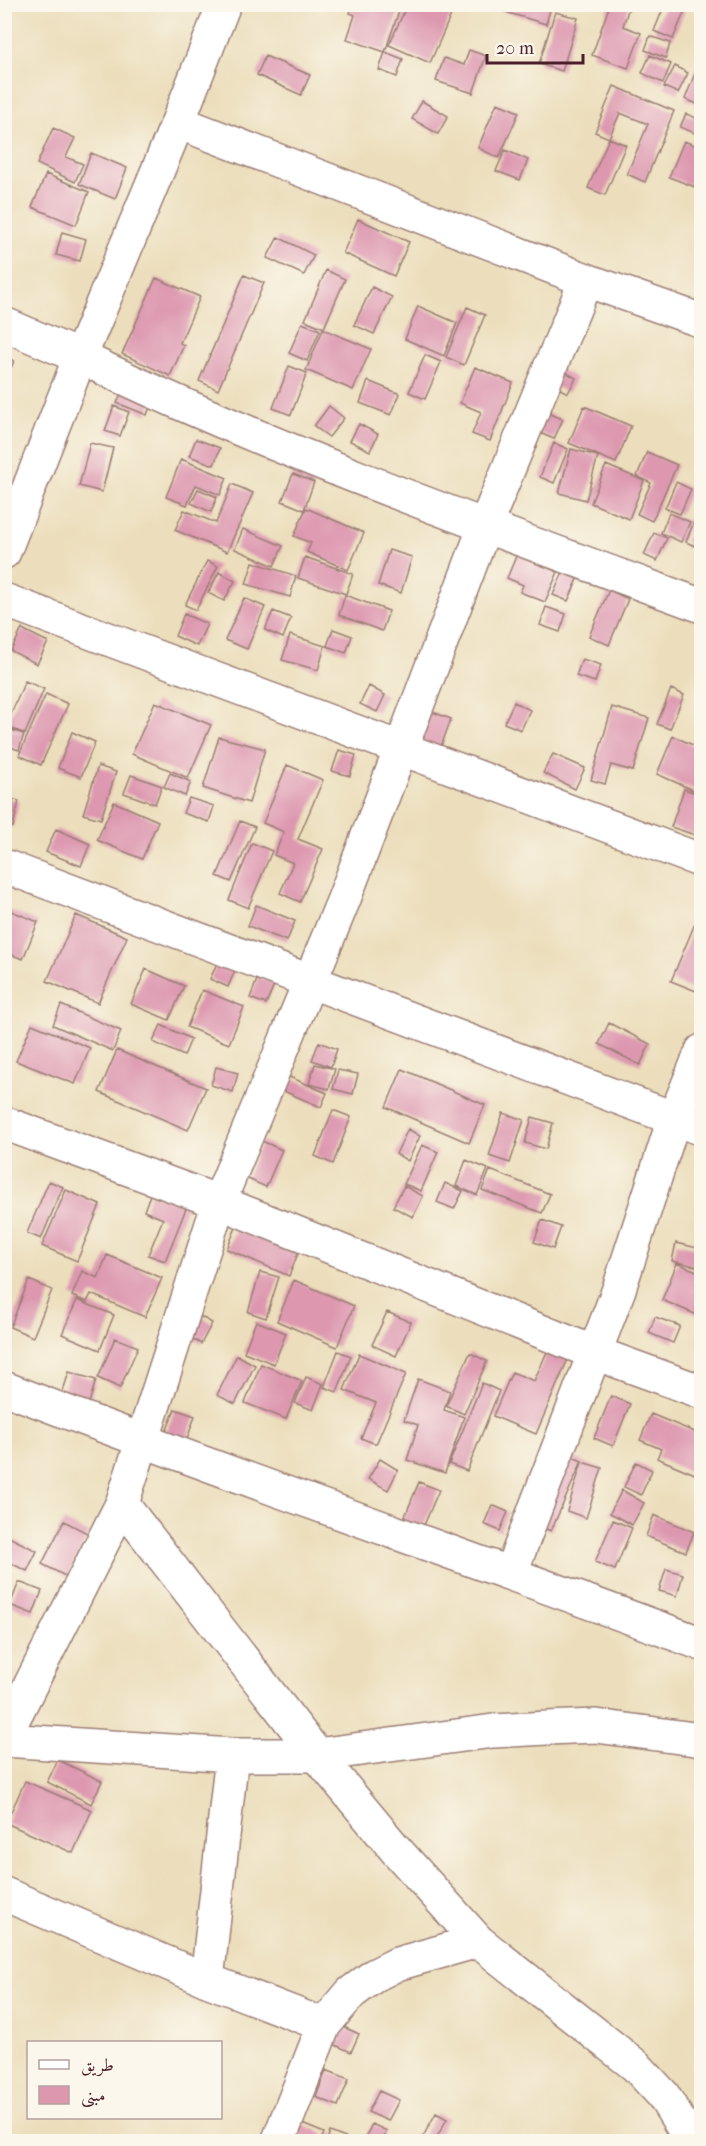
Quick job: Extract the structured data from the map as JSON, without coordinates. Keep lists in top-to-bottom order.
{
  "legend": ["طريق", "مبنى"],
  "scale_bar": "20 m"
}
